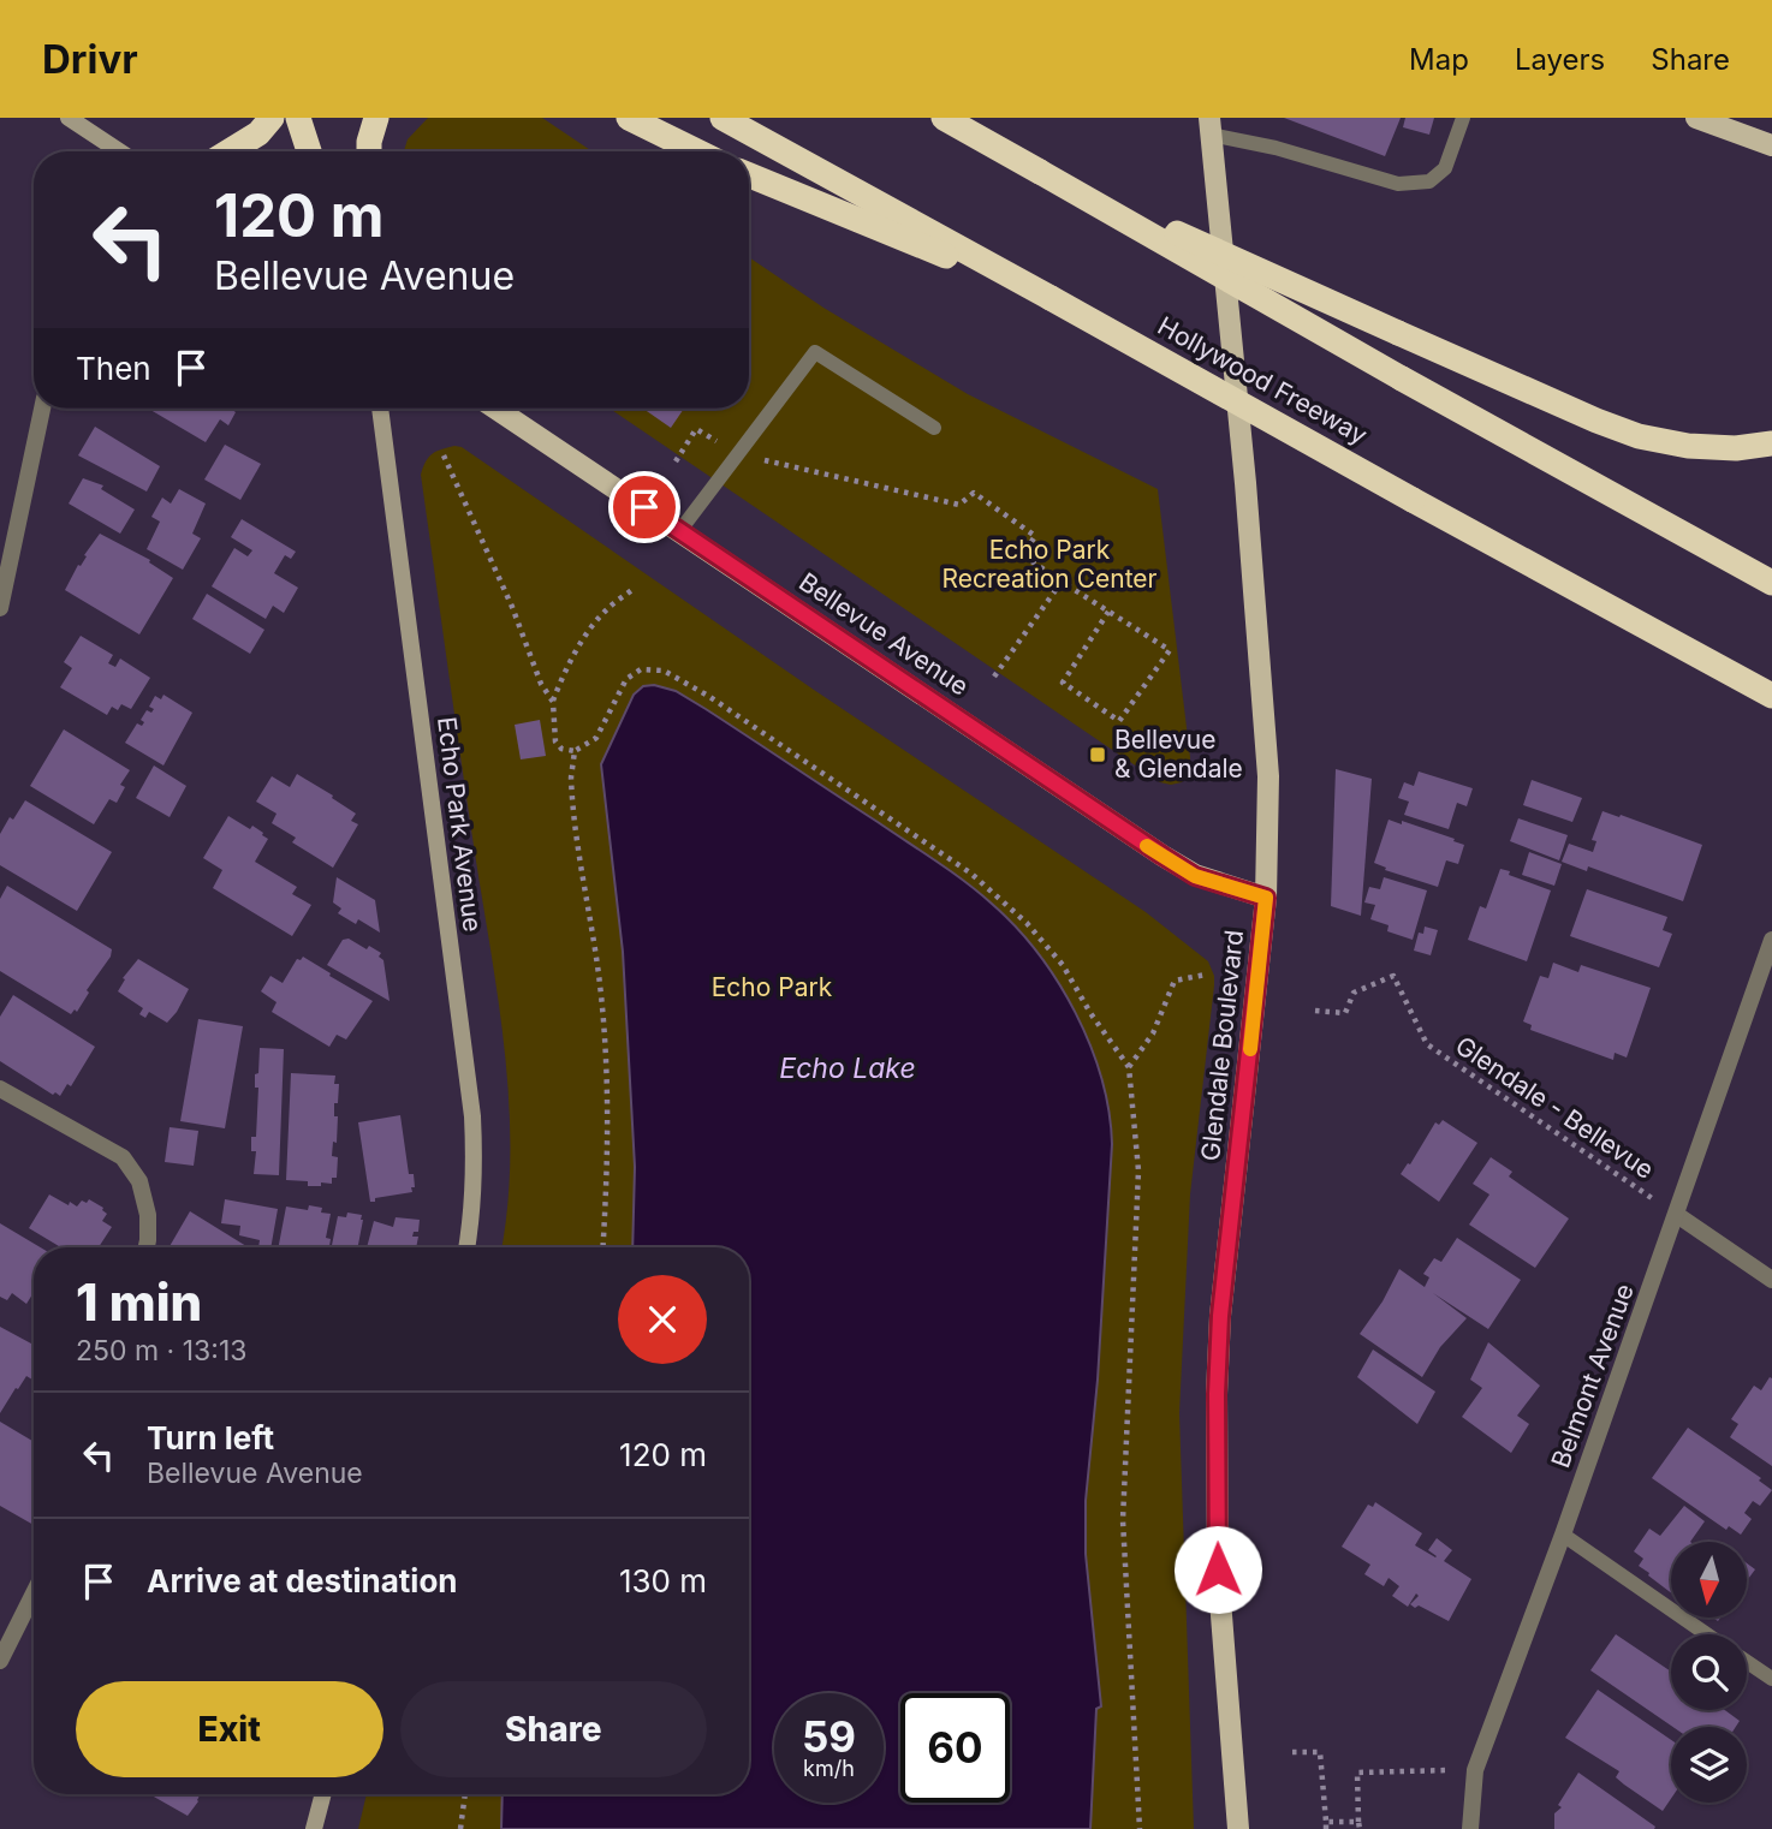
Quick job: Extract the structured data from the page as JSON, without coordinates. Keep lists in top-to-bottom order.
{
  "streets": {
    "highway": ["Hollywood Freeway"],
    "main road": ["Bellevue Avenue", "Glendale Boulevard"],
    "street": ["Echo Park Avenue", "Belmont Avenue"],
    "path": ["Glendale - Bellevue"]
  },
  "crossings": [
    ["Bellevue Avenue", "Glendale Boulevard"],
    ["Glendale - Bellevue", "Belmont Avenue"]
  ],
  "water": ["Echo Lake"],
  "parks": ["Echo Park Recreation Center", "Echo Park"],
  "places": {
    "transit": ["Bellevue & Glendale"]
  },
  "north": "bottom",
  "page": {
    "header": "Drivr",
    "nav": ["Map", "Layers", "Share"],
    "turn": ["120 m", "Bellevue Avenue"],
    "then": "Then",
    "heading": ["1 min", "250 m · 13:13"],
    "list": [
      {
        "name": "Turn left",
        "note": "Bellevue Avenue",
        "value": "120 m"
      },
      {
        "name": "Arrive at destination",
        "value": "130 m"
      }
    ],
    "buttons": ["Exit", "Share"],
    "speed": "59 km/h",
    "limit": "60"
  }
}
